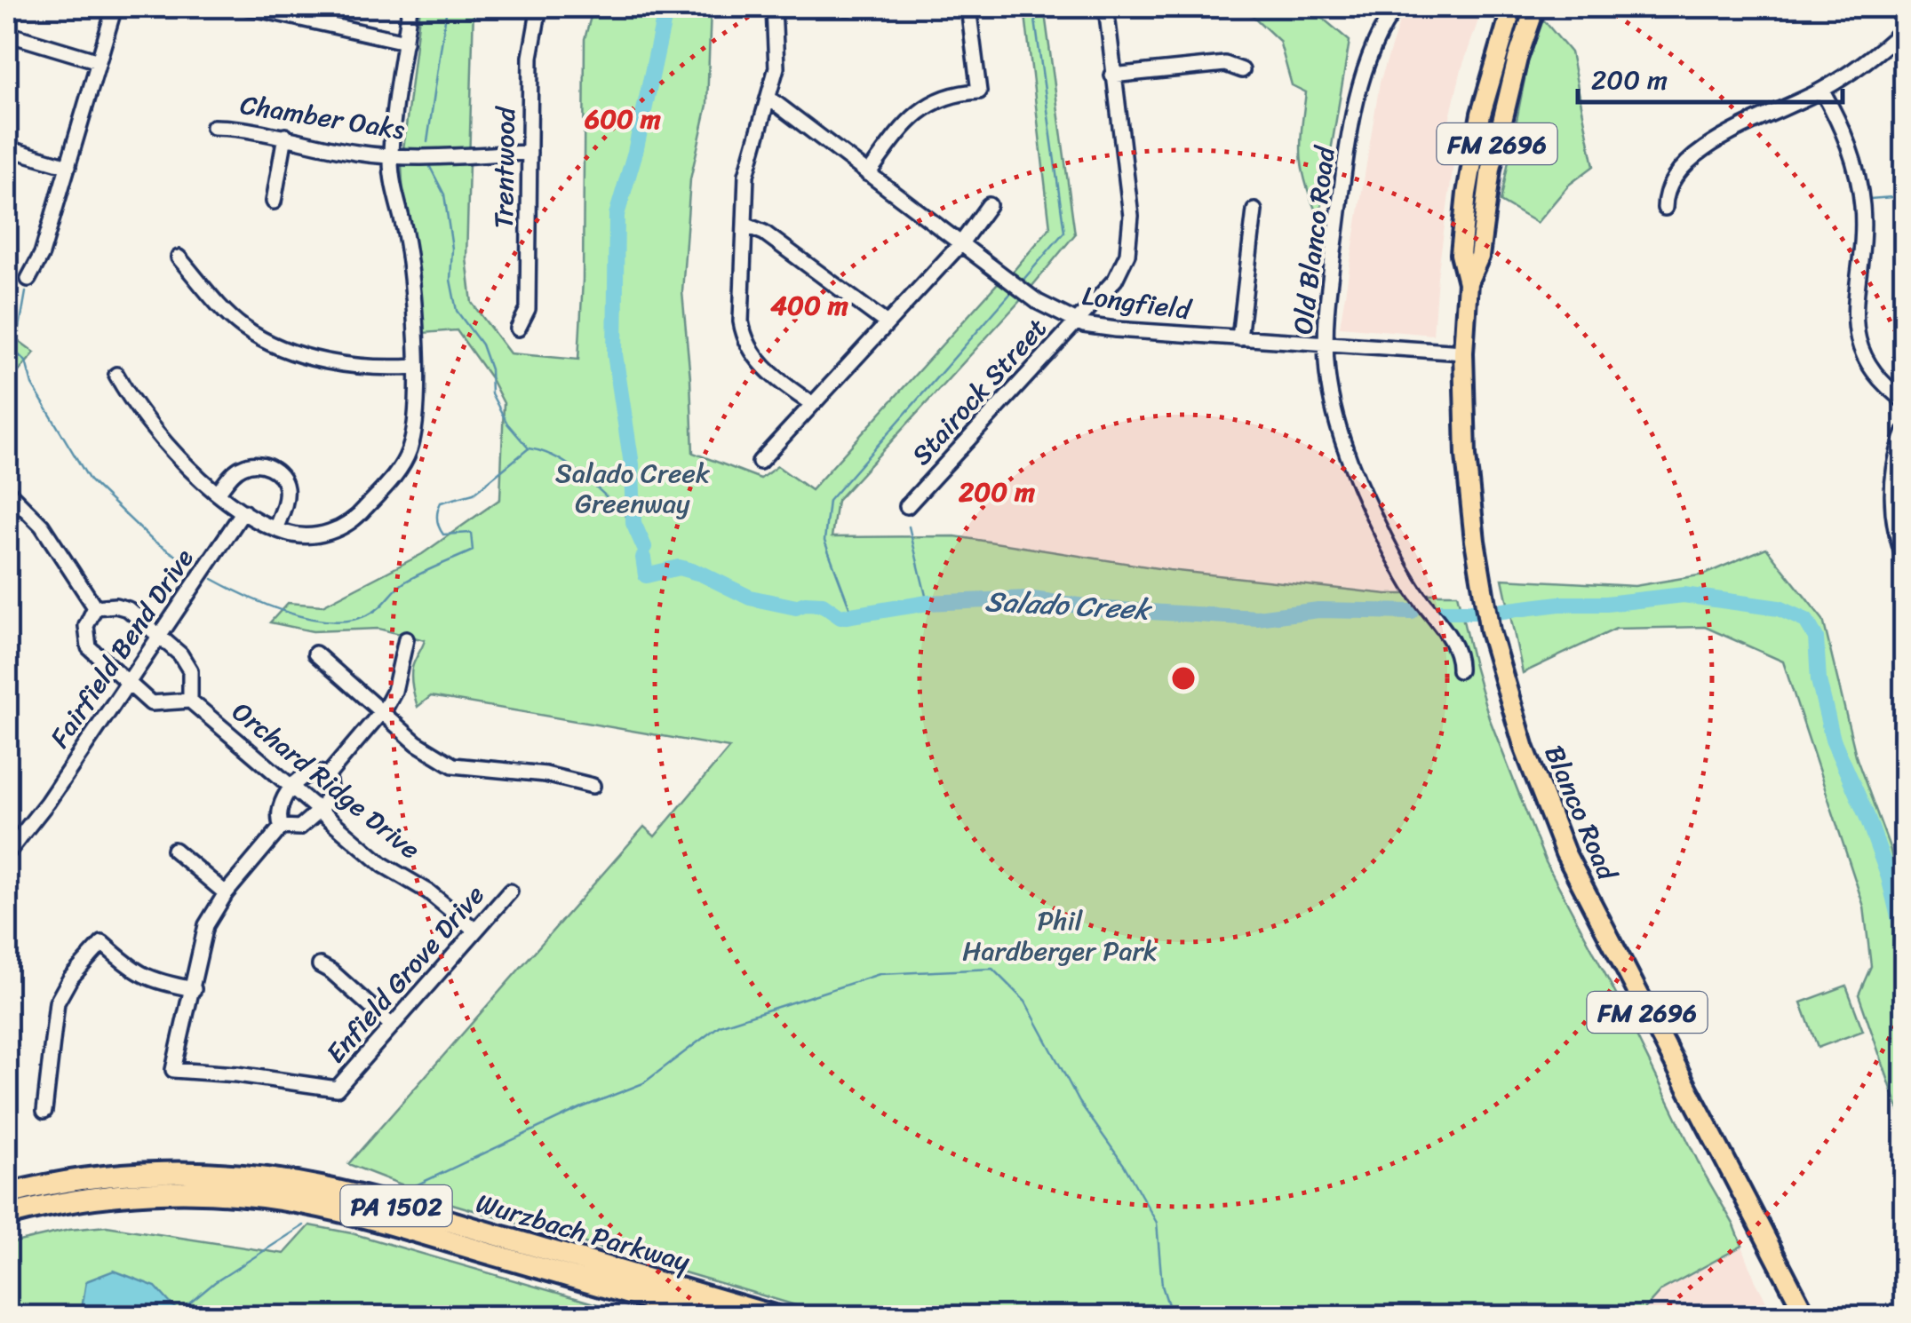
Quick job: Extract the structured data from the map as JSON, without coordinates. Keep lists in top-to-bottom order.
{
  "streets": {
    "highway": ["PA 1502", "Wurzbach Parkway"],
    "main road": ["FM 2696", "Blanco Road"],
    "street": [
      "Chamber Oaks",
      "Trentwood",
      "Old Blanco Road",
      "Longfield",
      "Stairock Street",
      "Fairfield Bend Drive",
      "Orchard Ridge Drive",
      "Enfield Grove Drive"
    ]
  },
  "crossings": [
    ["Chamber Oaks", "Trentwood"],
    ["Old Blanco Road", "Longfield"],
    ["Longfield", "Stairock Street"],
    ["Longfield", "Blanco Road"],
    ["Orchard Ridge Drive", "Enfield Grove Drive"]
  ],
  "water": ["Salado Creek"],
  "parks": ["Salado Creek Greenway", "Phil Hardberger Park"],
  "scale_bar": "200 m",
  "rings": ["600 m", "400 m", "200 m"]
}
